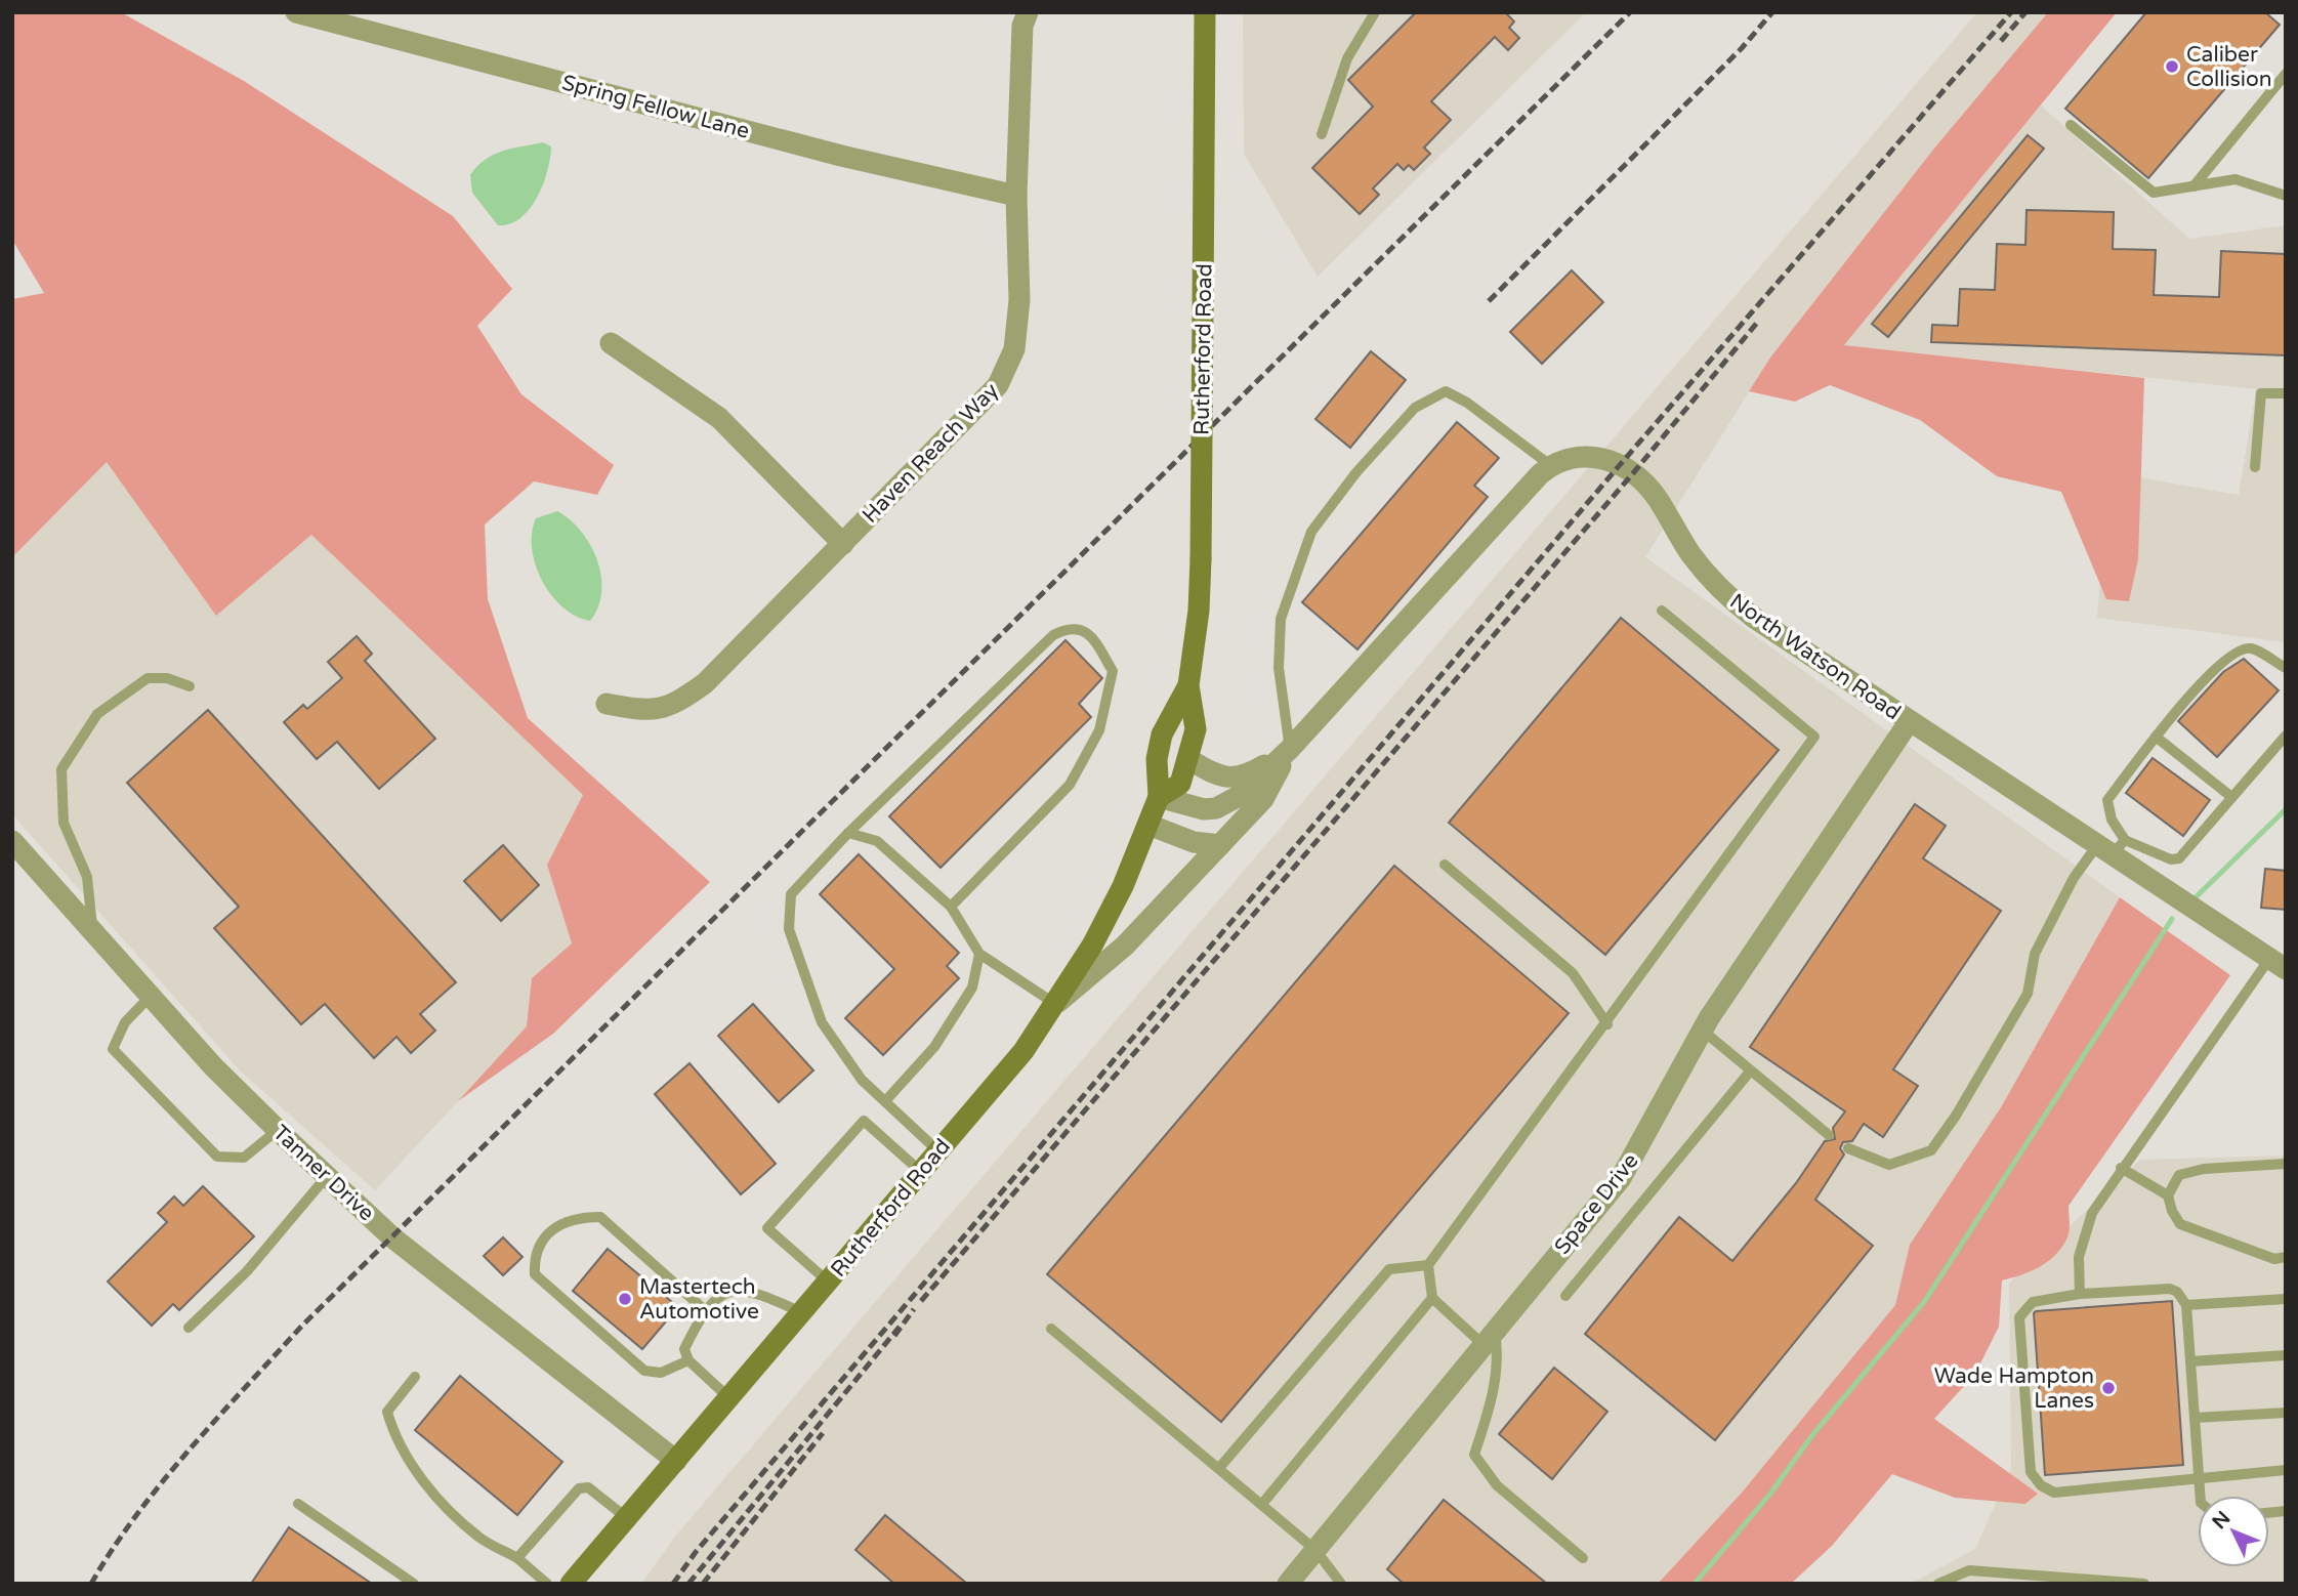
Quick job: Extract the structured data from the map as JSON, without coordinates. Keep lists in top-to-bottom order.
{
  "streets": {
    "street": [
      "Spring Fellow Lane",
      "Rutherford Road",
      "Haven Reach Way",
      "North Watson Road",
      "Tanner Drive",
      "Space Drive"
    ]
  },
  "crossings": [
    ["Spring Fellow Lane", "Haven Reach Way"],
    ["Rutherford Road", "Tanner Drive"],
    ["North Watson Road", "Space Drive"]
  ],
  "places": ["Caliber Collision", "Mastertech Automotive", "Wade Hampton Lanes"],
  "north": "top left"
}
